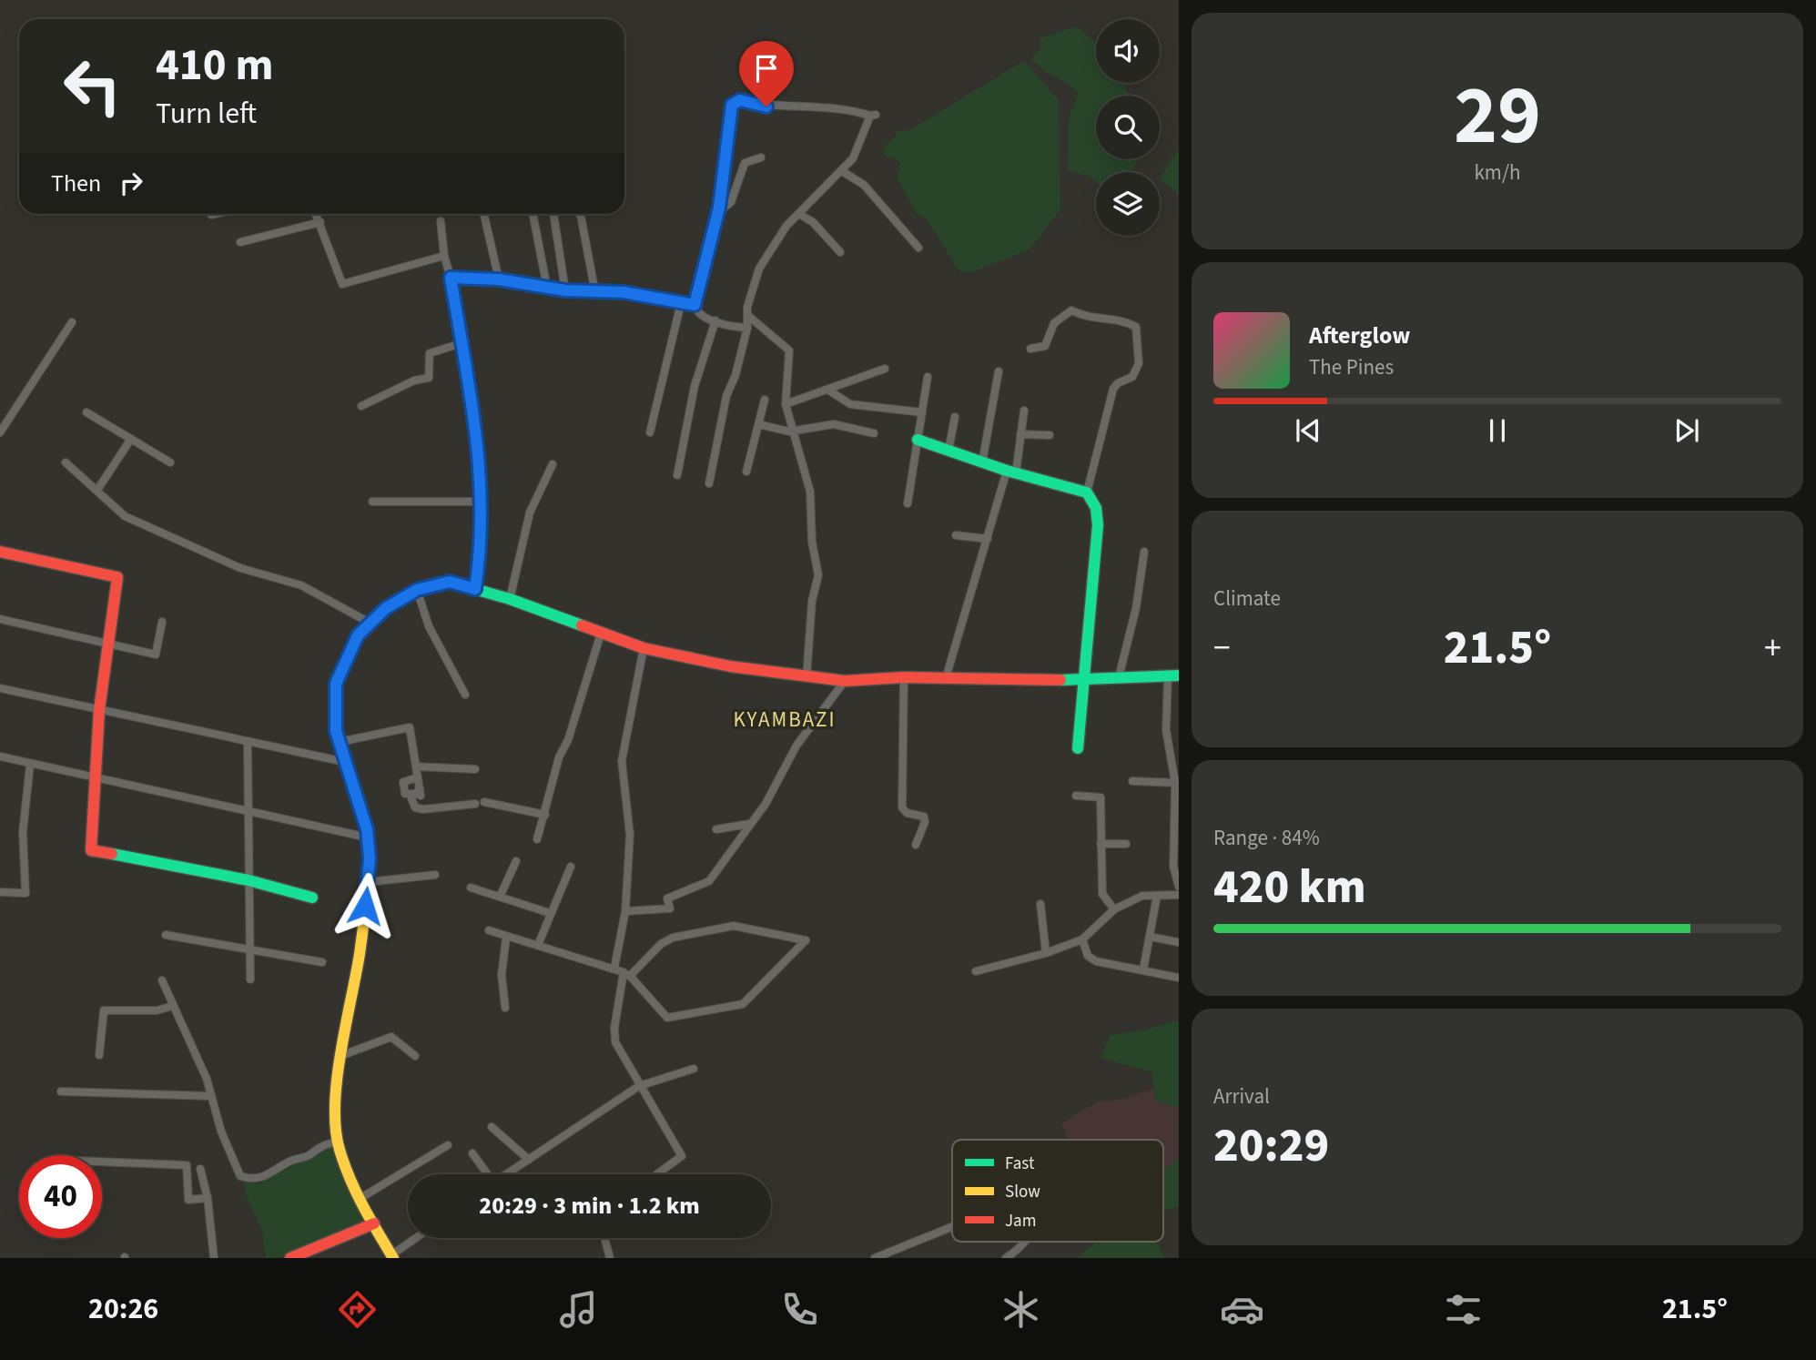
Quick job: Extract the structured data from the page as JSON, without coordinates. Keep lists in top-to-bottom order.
{
  "districts": ["KYAMBAZI"],
  "legend": ["Fast", "Slow", "Jam"],
  "page": {
    "tile": [
      ["29", "km/h"],
      "Climate",
      ["Range · 84%", "420 km"],
      ["Arrival", "20:29"]
    ],
    "turn": ["410 m", "Turn left"],
    "then": "Then",
    "song": ["Afterglow", "The Pines"],
    "heat": ["−", "21.5°", "+"],
    "limit": "40",
    "trip": "20:29 · 3 min · 1.2 km",
    "tabs": ["20:26", "21.5°"]
  }
}
